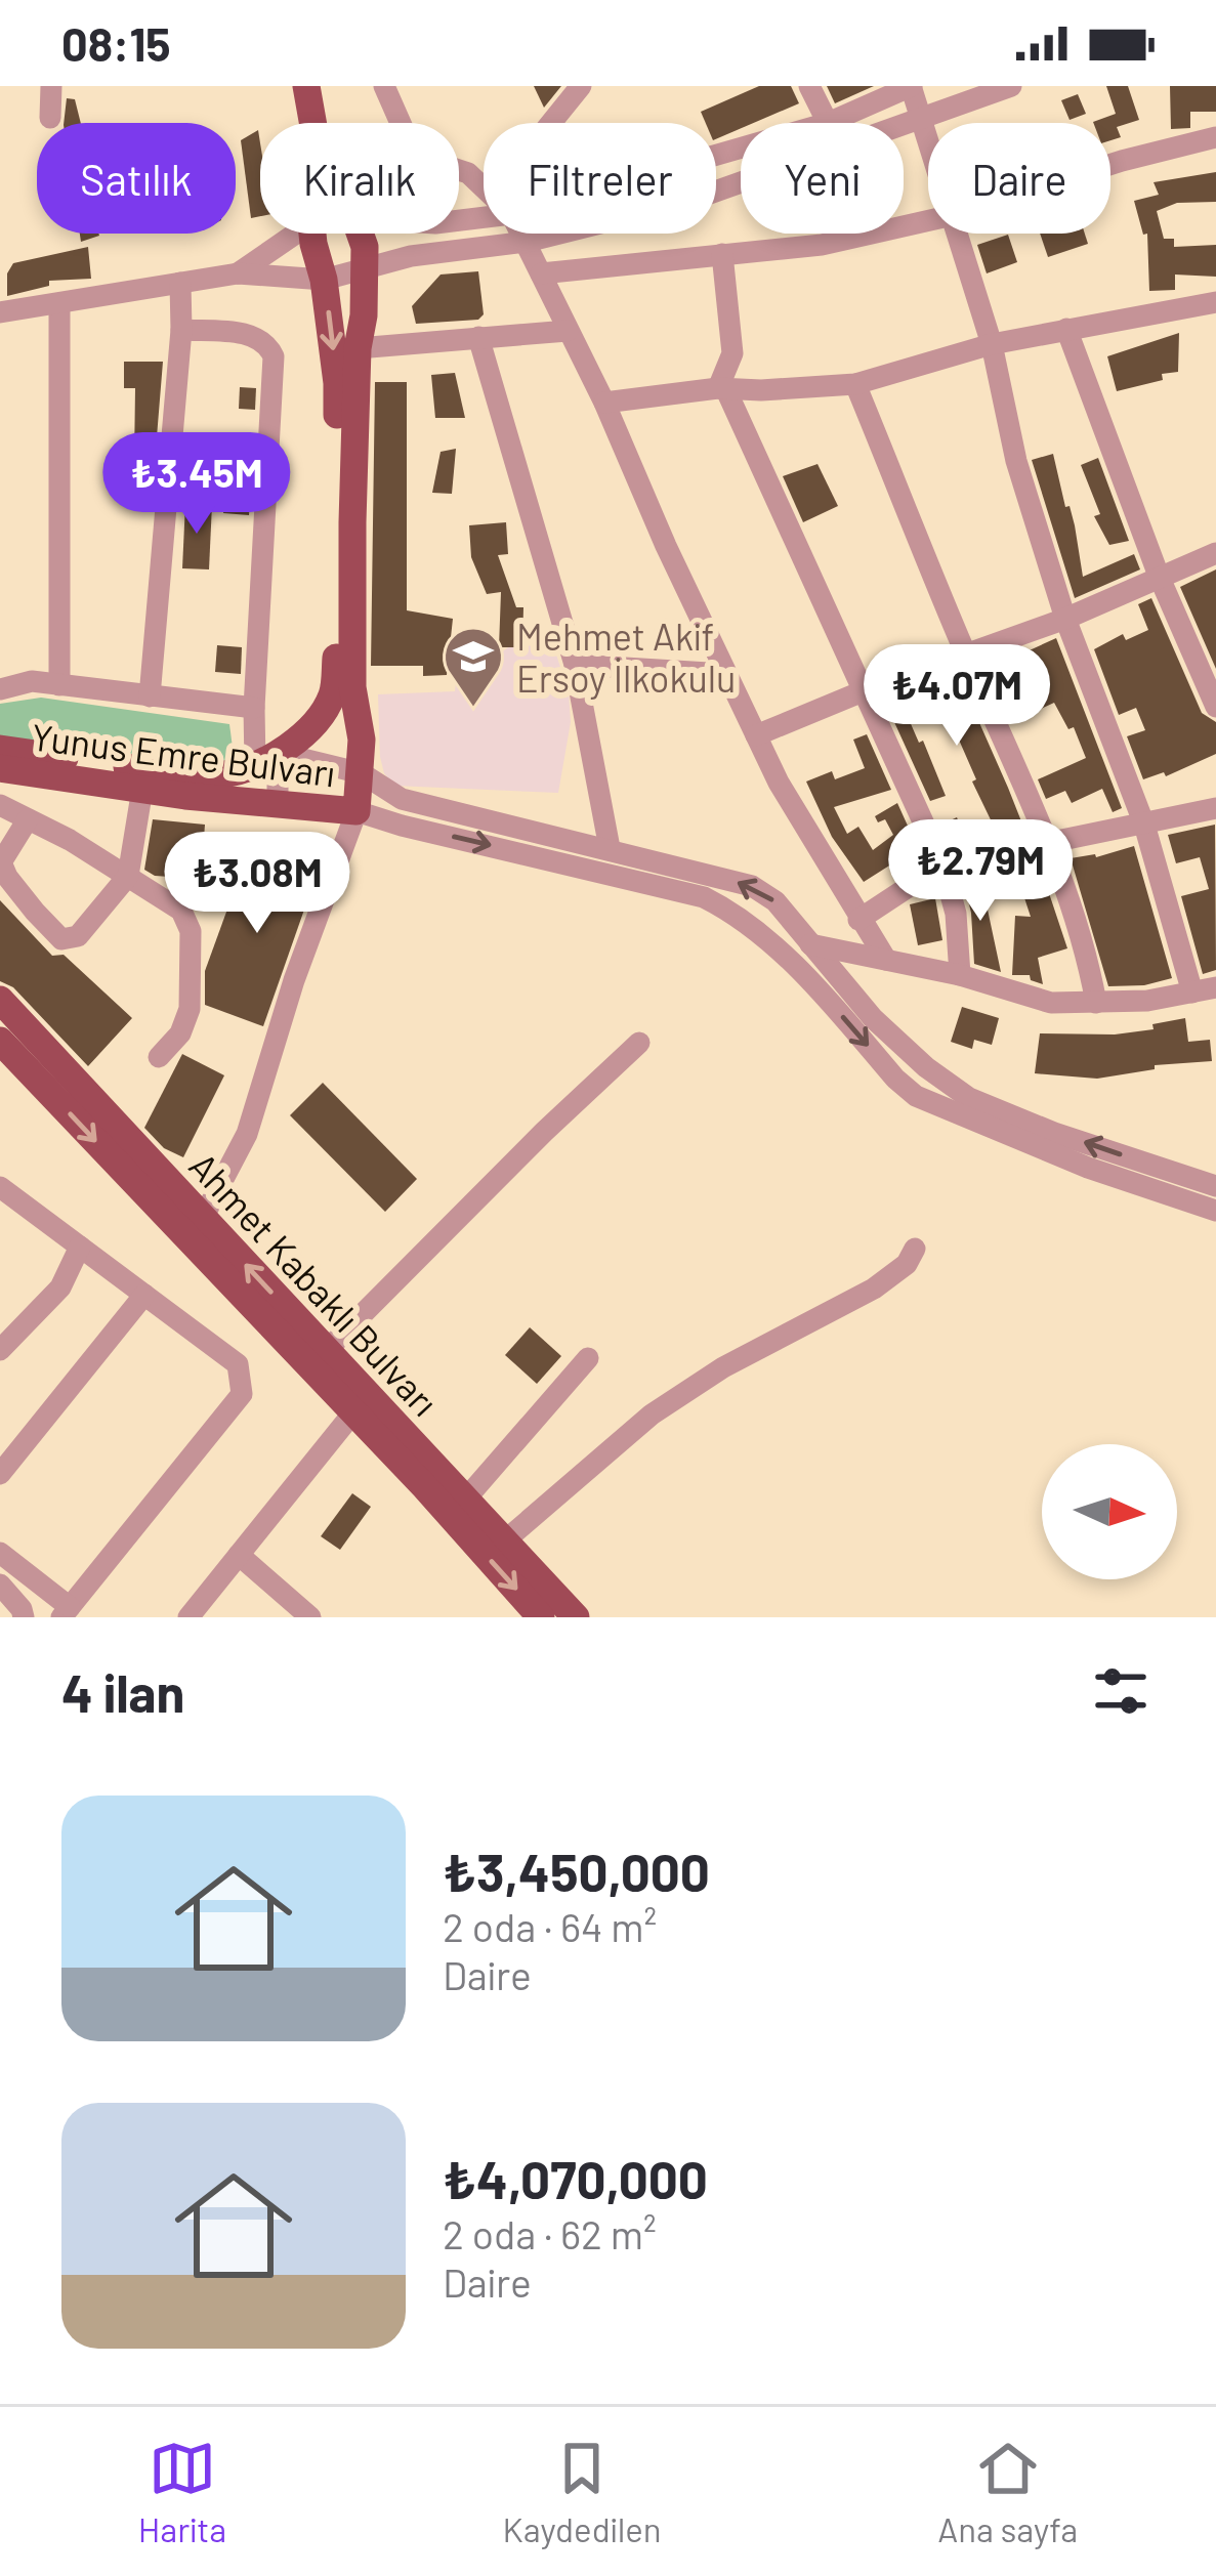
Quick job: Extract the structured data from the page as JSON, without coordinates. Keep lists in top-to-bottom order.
{
  "streets": {
    "main road": ["Yunus Emre Bulvarı", "Ahmet Kabaklı Bulvarı"]
  },
  "places": {
    "school or university": ["Mehmet Akif Ersoy İlkokulu"]
  },
  "north": "right",
  "page": {
    "status": "08:15",
    "chip": [
      "Satılık",
      "Kiralık",
      "Filtreler",
      "Yeni",
      "Daire"
    ],
    "price": [
      "₺3.45M",
      "₺4.07M",
      "₺2.79M",
      "₺3.08M"
    ],
    "heading": "4 ilan",
    "list": [
      {
        "name": "₺3,450,000",
        "note": "2 oda · 64 m² · Daire"
      },
      {
        "name": "₺4,070,000",
        "note": "2 oda · 62 m² · Daire"
      }
    ],
    "tabs": ["Harita", "Kaydedilen", "Ana sayfa"]
  }
}
